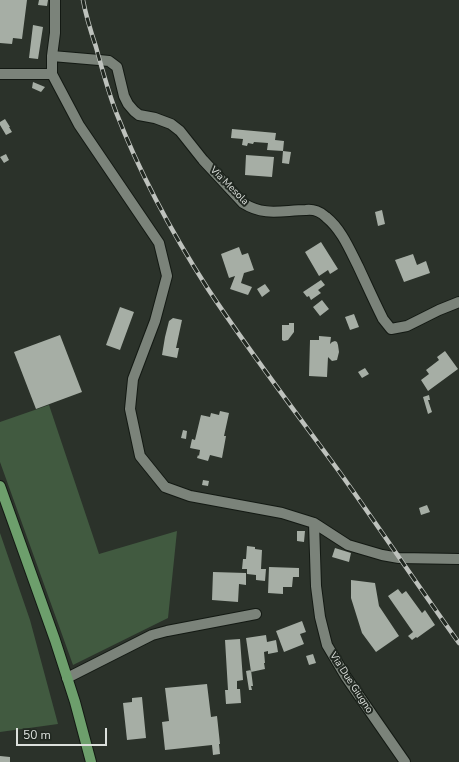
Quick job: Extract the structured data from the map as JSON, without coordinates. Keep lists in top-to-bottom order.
{
  "streets": {
    "street": ["Via Mesola", "Via Due Giugno"]
  },
  "scale_bar": "50 m"
}
